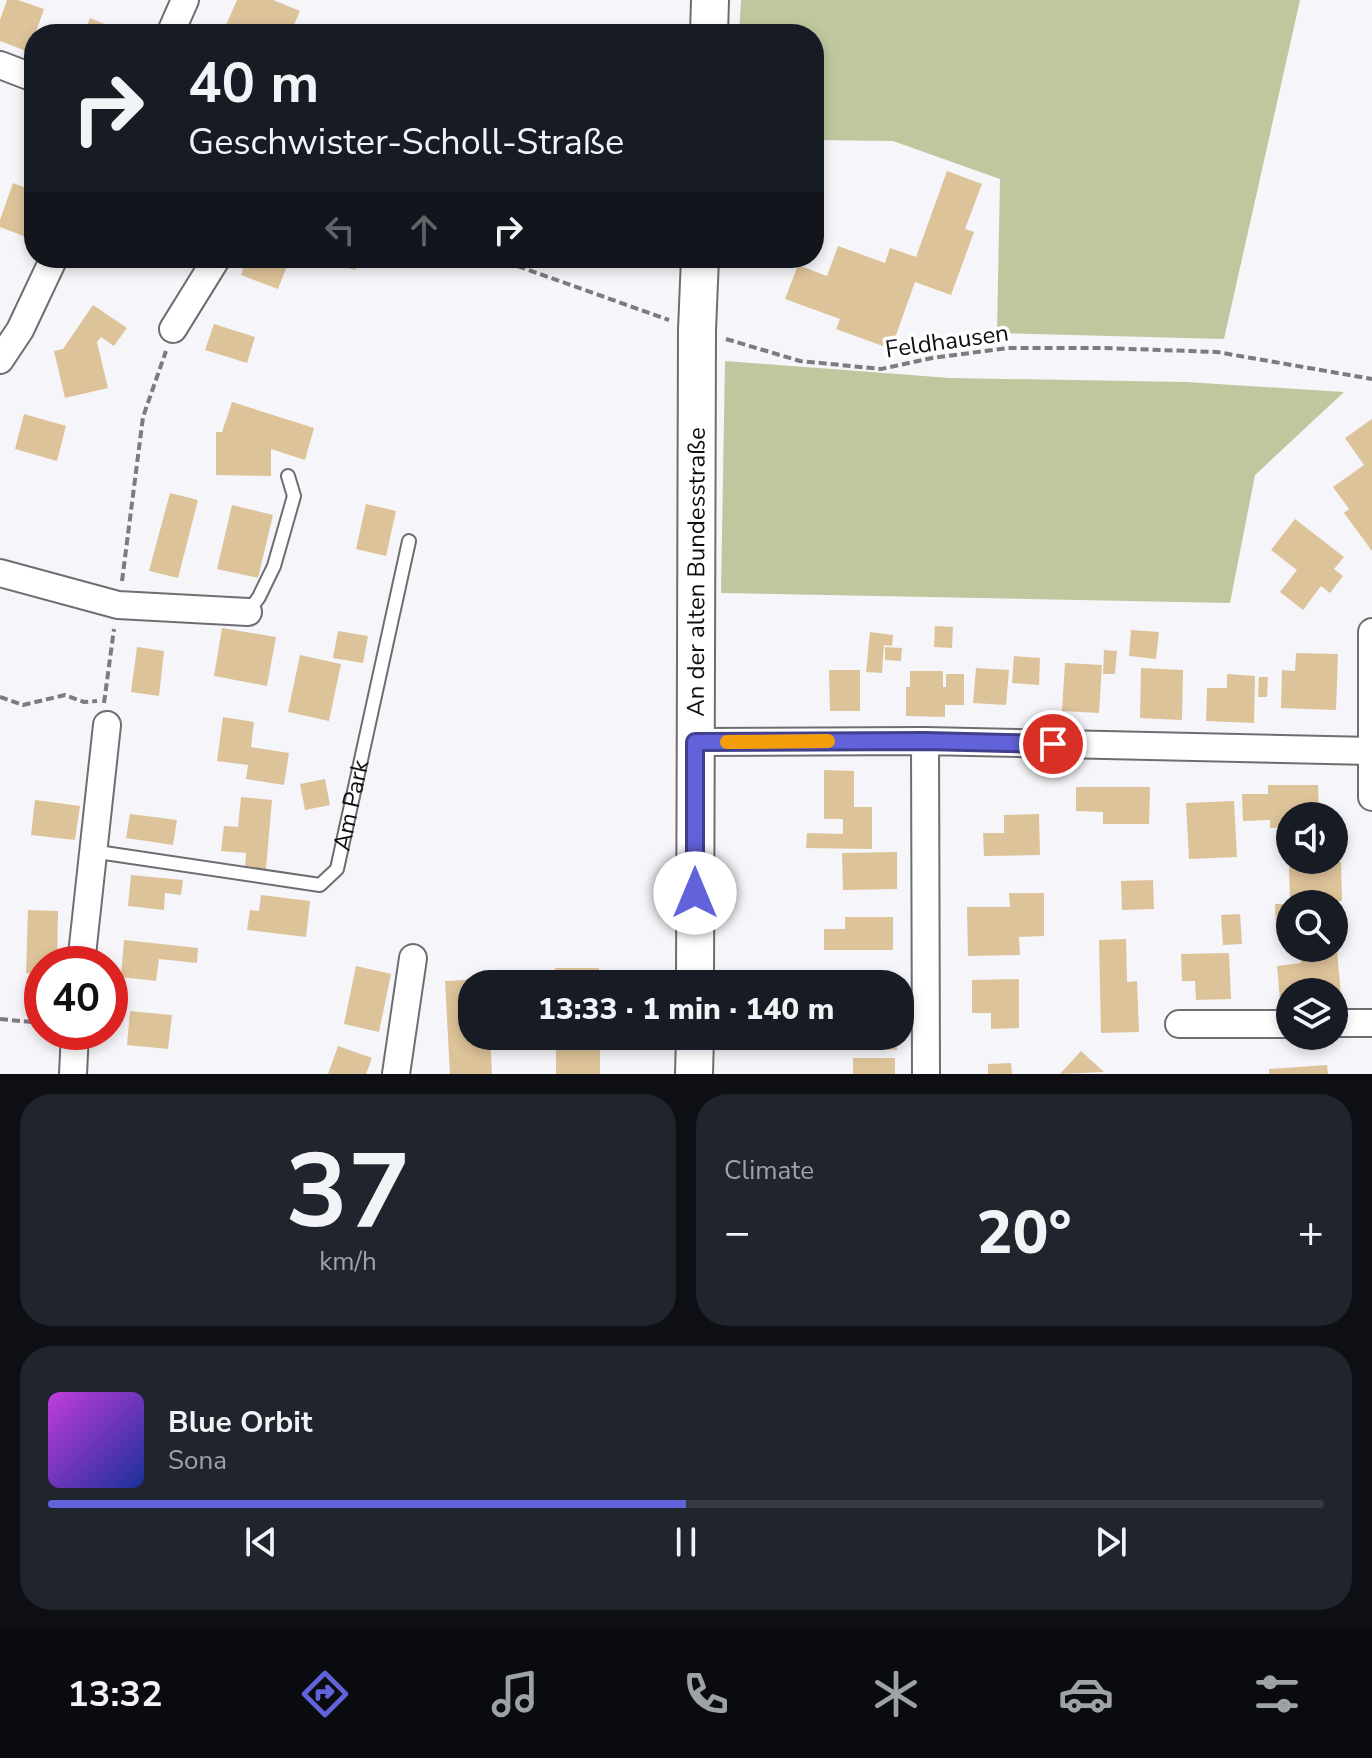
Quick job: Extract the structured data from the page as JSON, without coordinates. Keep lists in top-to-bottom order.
{
  "streets": {
    "street": ["An der alten Bundesstraße"],
    "lane": ["Am Park"],
    "path": ["Feldhausen"]
  },
  "crossings": [
    ["Feldhausen", "An der alten Bundesstraße"]
  ],
  "page": {
    "turn": ["40 m", "Geschwister-Scholl-Straße"],
    "limit": "40",
    "trip": "13:33 · 1 min · 140 m",
    "tile": [
      ["37", "km/h"],
      "Climate"
    ],
    "heat": ["−", "20°", "+"],
    "song": ["Blue Orbit", "Sona"],
    "tabs": "13:32"
  }
}
